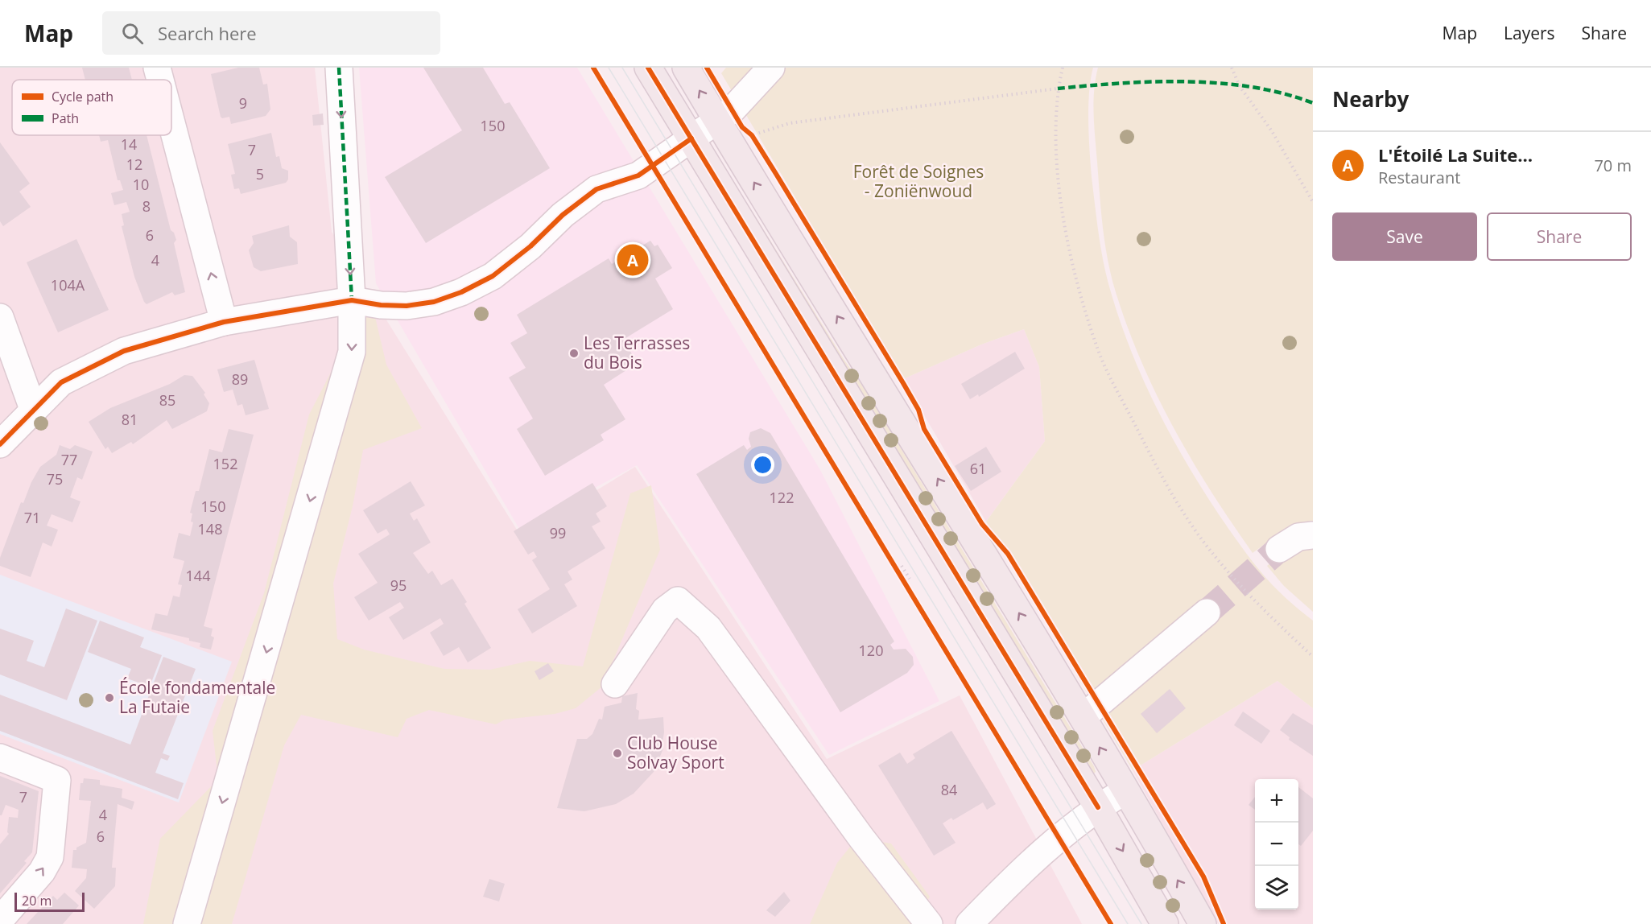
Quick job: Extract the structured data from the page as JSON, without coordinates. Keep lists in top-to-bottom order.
{
  "parks": ["Forêt de Soignes - Zoniënwoud"],
  "places": ["Les Terrasses du Bois", "École fondamentale La Futaie", "Club House Solvay Sport"],
  "house_numbers": [
    "9",
    "150",
    "14",
    "7",
    "12",
    "5",
    "10",
    "8",
    "6",
    "4",
    "104A",
    "89",
    "85",
    "81",
    "77",
    "152",
    "61",
    "75",
    "122",
    "150",
    "71",
    "148",
    "99",
    "144",
    "95",
    "120",
    "84",
    "7",
    "4",
    "6"
  ],
  "legend": ["Cycle path", "Path"],
  "scale_bar": "20 m",
  "page": {
    "header": "Map",
    "search": "Search here",
    "nav": ["Map", "Layers", "Share"],
    "heading": "Nearby",
    "list": [
      {
        "mark": "A",
        "name": "L'Étoilé La Suite...",
        "note": "Restaurant",
        "value": "70 m"
      }
    ],
    "buttons": ["Save", "Share"],
    "pins": "A",
    "map_buttons": ["+", "−"],
    "scale": "20 m"
  }
}
